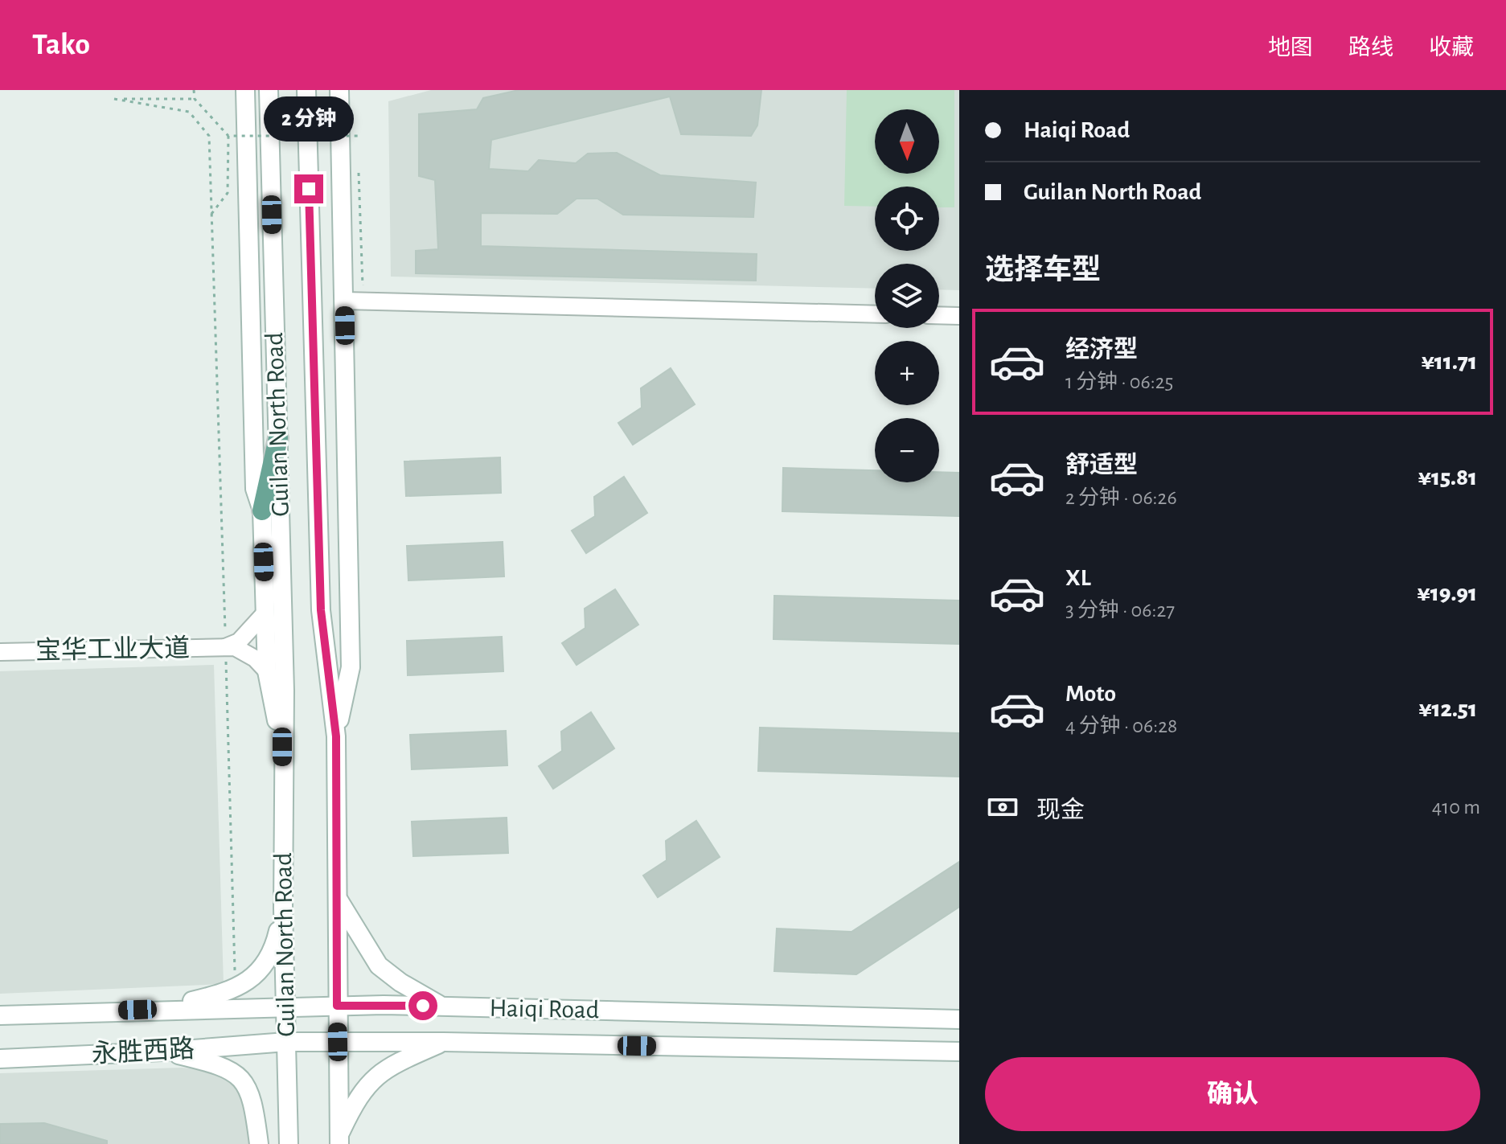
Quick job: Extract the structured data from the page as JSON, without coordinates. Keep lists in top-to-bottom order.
{
  "streets": {
    "main road": ["Guilan North Road", "Haiqi Road", "永胜西路"],
    "street": ["宝华工业大道"]
  },
  "crossings": [
    ["Guilan North Road", "Haiqi Road"],
    ["Guilan North Road", "永胜西路"],
    ["Haiqi Road", "永胜西路"]
  ],
  "north": "bottom",
  "page": {
    "header": "Tako",
    "nav": ["地图", "路线", "收藏"],
    "banner": ["Haiqi Road", "Guilan North Road"],
    "bubble": "2 分钟",
    "map_buttons": ["+", "−"],
    "heading": "选择车型",
    "list": [
      {
        "name": "经济型",
        "note": "1 分钟 · 06:25",
        "value": "¥11.71"
      },
      {
        "name": "舒适型",
        "note": "2 分钟 · 06:26",
        "value": "¥15.81"
      },
      {
        "name": "XL",
        "note": "3 分钟 · 06:27",
        "value": "¥19.91"
      },
      {
        "name": "Moto",
        "note": "4 分钟 · 06:28",
        "value": "¥12.51"
      }
    ],
    "pay": ["现金", "410 m"],
    "buttons": "确认"
  }
}
